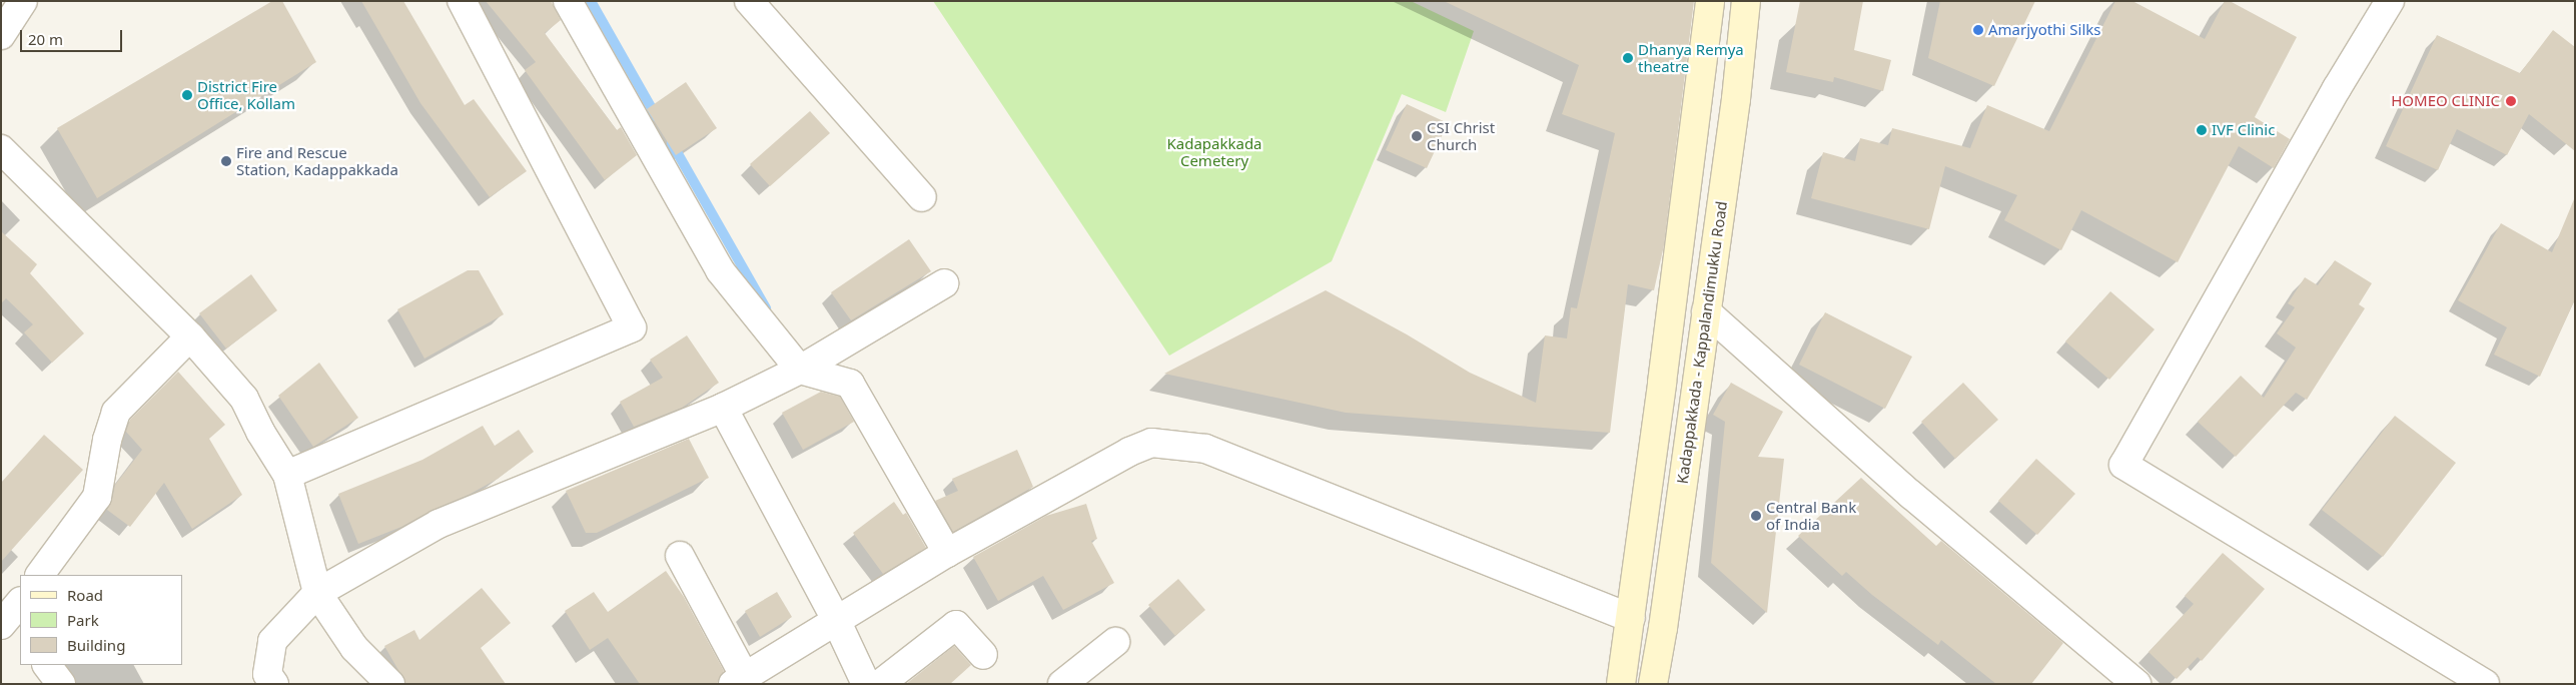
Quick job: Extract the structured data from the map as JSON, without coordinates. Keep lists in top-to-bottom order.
{
  "streets": {
    "main road": ["Kadappakkada - Kappalandimukku Road"]
  },
  "parks": ["Kadapakkada Cemetery"],
  "places": [
    "Amarjyothi Silks",
    "Dhanya Remya theatre",
    "District Fire Office, Kollam",
    "HOMEO CLINIC",
    "IVF Clinic",
    "CSI Christ Church",
    "Fire and Rescue Station, Kadappakkada",
    "Central Bank of India"
  ],
  "legend": ["Road", "Park", "Building"],
  "scale_bar": "20 m"
}
